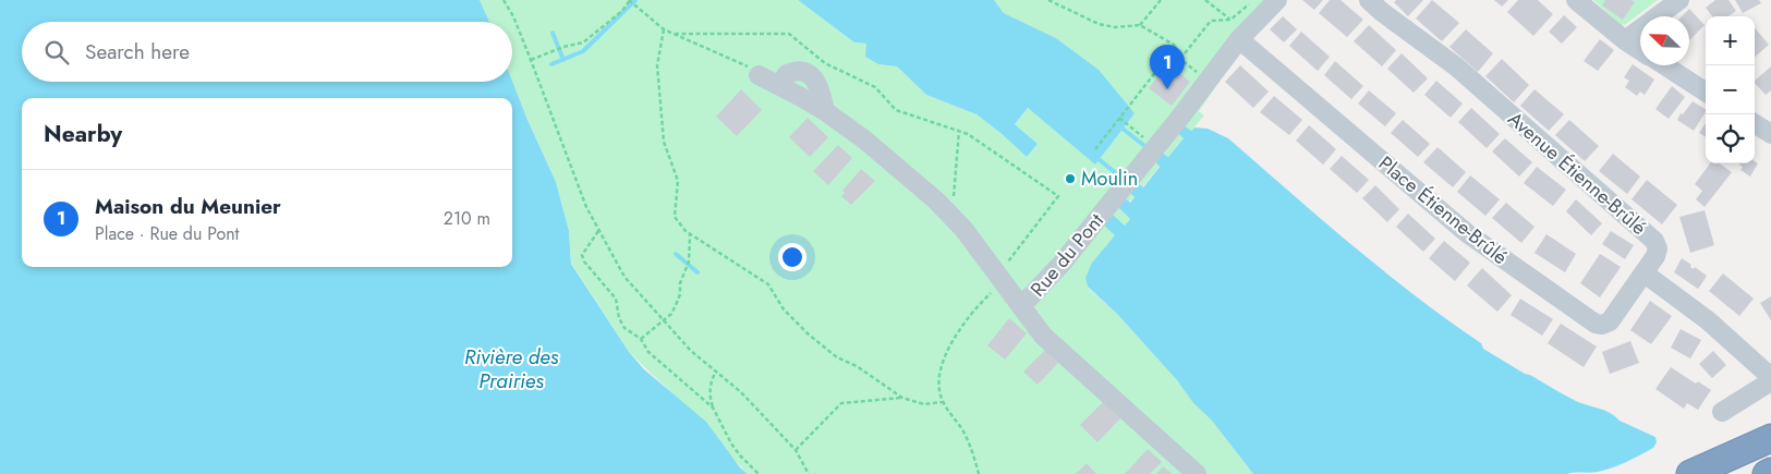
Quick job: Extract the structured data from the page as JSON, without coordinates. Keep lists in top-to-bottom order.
{
  "streets": {
    "street": ["Avenue Étienne-Brûlé", "Place Étienne-Brûlé", "Rue du Pont"]
  },
  "crossings": [
    ["Avenue Étienne-Brûlé", "Place Étienne-Brûlé"],
    ["Place Étienne-Brûlé", "Rue du Pont"]
  ],
  "water": ["Rivière des Prairies"],
  "places": ["Moulin"],
  "north": "top left",
  "page": {
    "map_buttons": ["+", "−"],
    "search": "Search here",
    "pins": "1",
    "heading": "Nearby",
    "list": [
      {
        "mark": "1",
        "name": "Maison du Meunier",
        "note": "Place · Rue du Pont",
        "value": "210 m"
      }
    ]
  }
}
